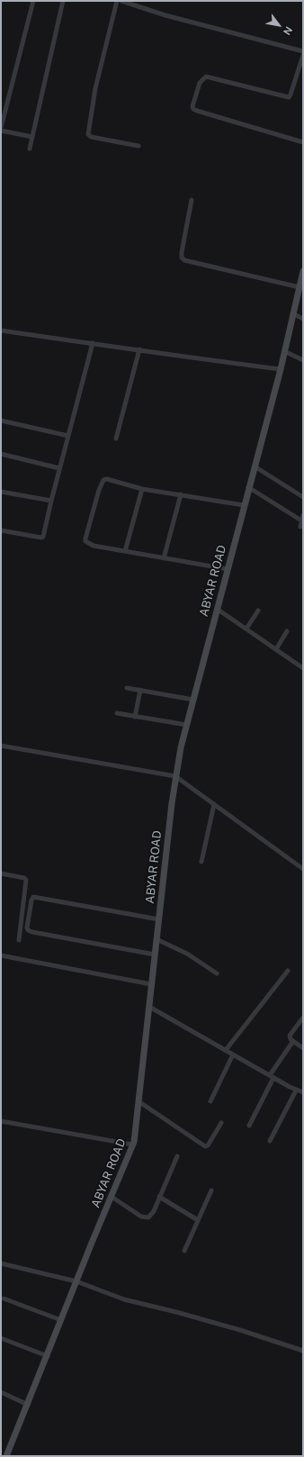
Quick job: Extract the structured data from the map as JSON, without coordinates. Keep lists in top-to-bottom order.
{
  "streets": {
    "main road": ["ABYAR ROAD"]
  },
  "north": "bottom right"
}
